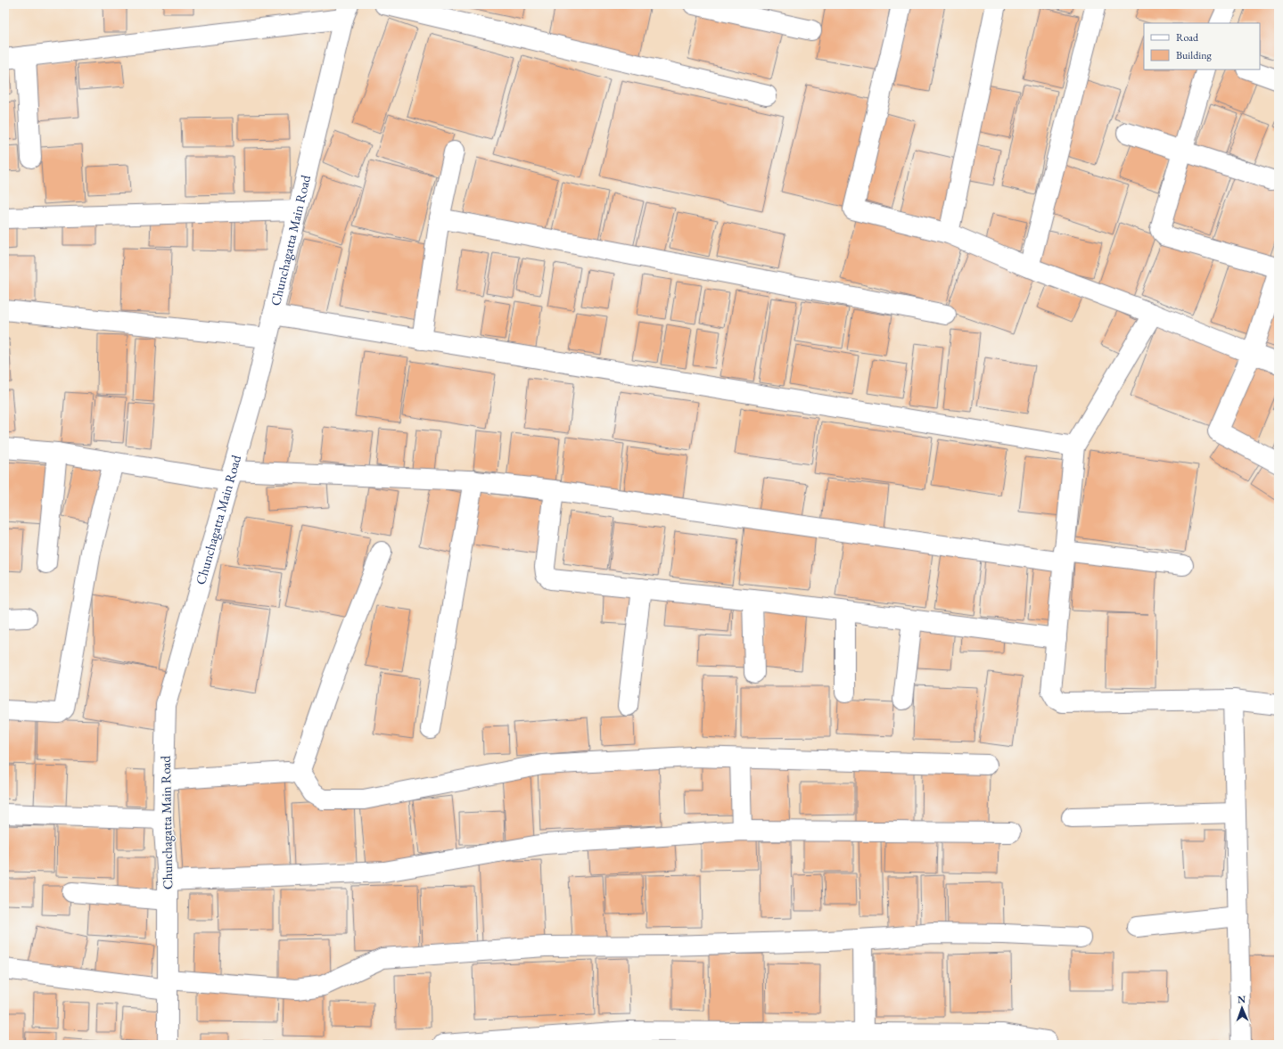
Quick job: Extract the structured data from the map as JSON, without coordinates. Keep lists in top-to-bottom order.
{
  "streets": {
    "street": ["Chunchagatta Main Road"]
  },
  "legend": ["Road", "Building"],
  "north": "top"
}
